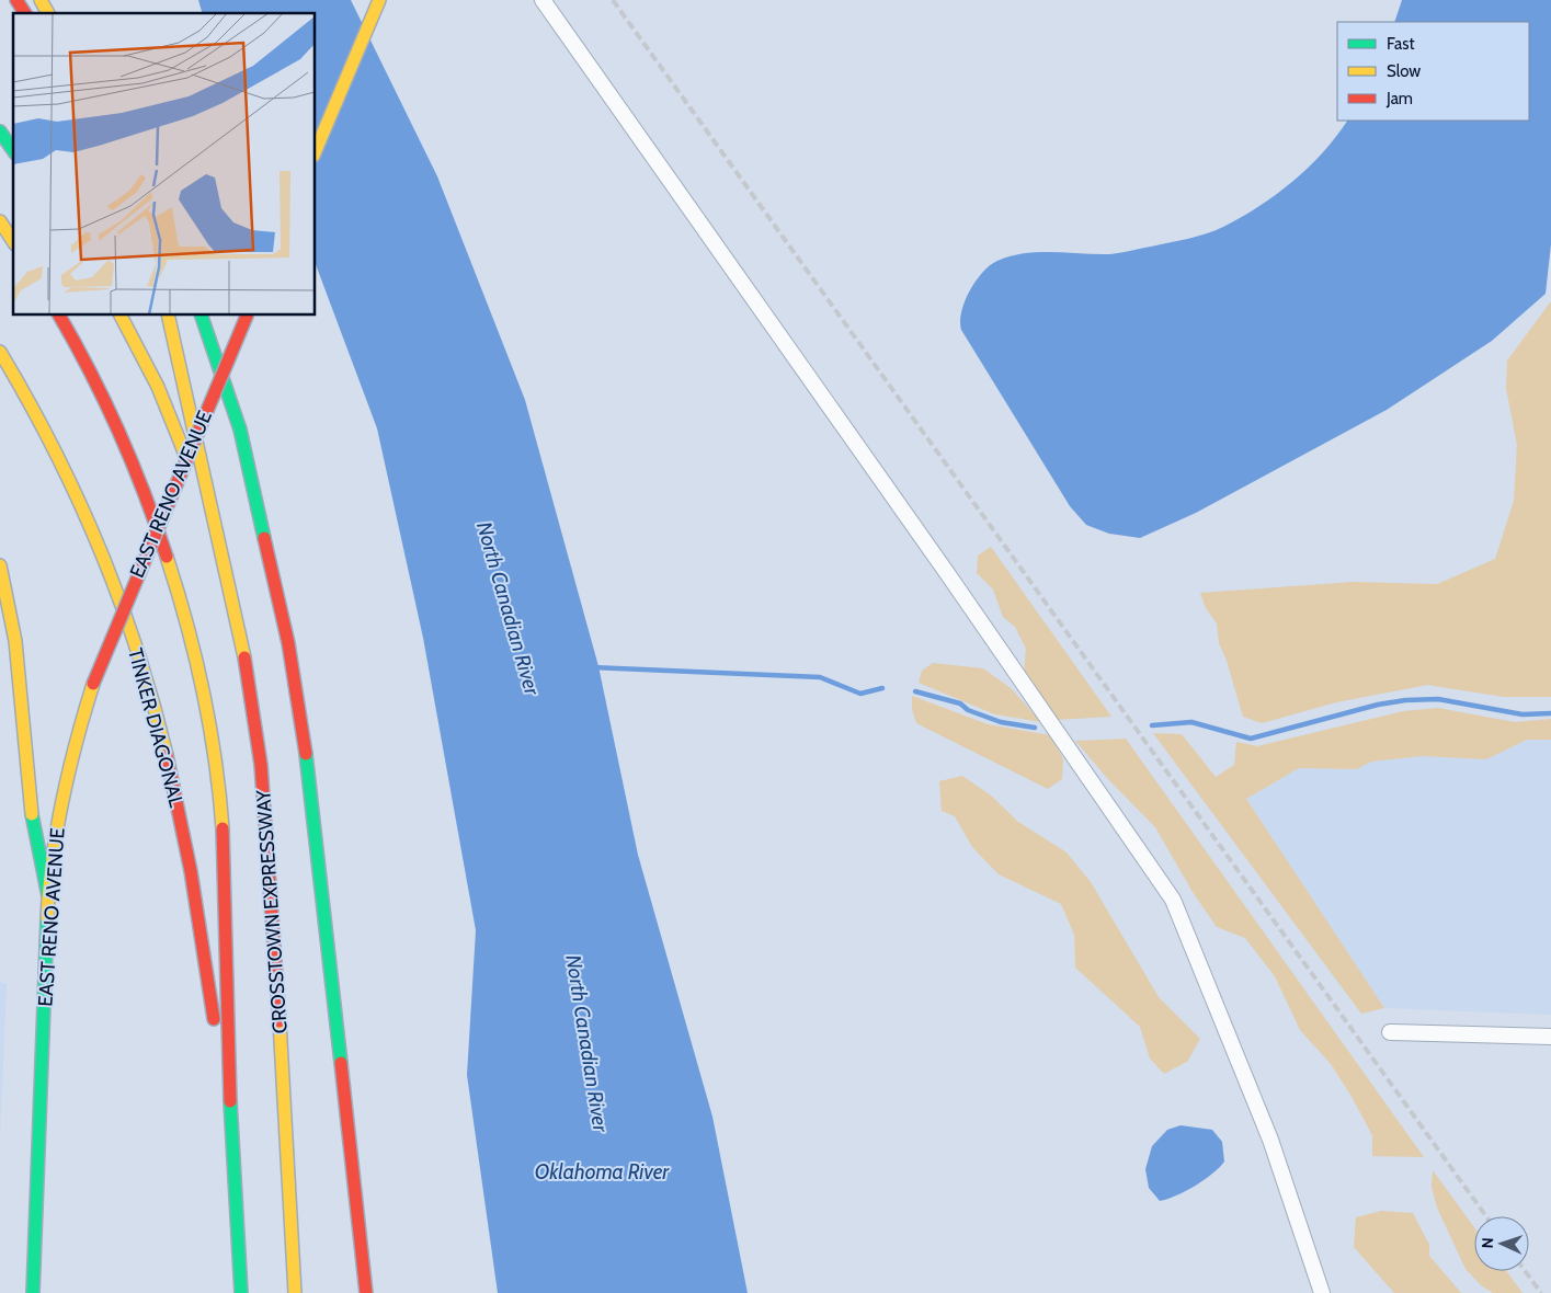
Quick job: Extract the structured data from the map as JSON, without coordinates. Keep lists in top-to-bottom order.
{
  "streets": {
    "main road": ["EAST RENO AVENUE", "TINKER DIAGONAL", "CROSSTOWN EXPRESSWAY"]
  },
  "water": ["North Canadian River", "Oklahoma River"],
  "legend": ["Fast", "Slow", "Jam"],
  "north": "left"
}
